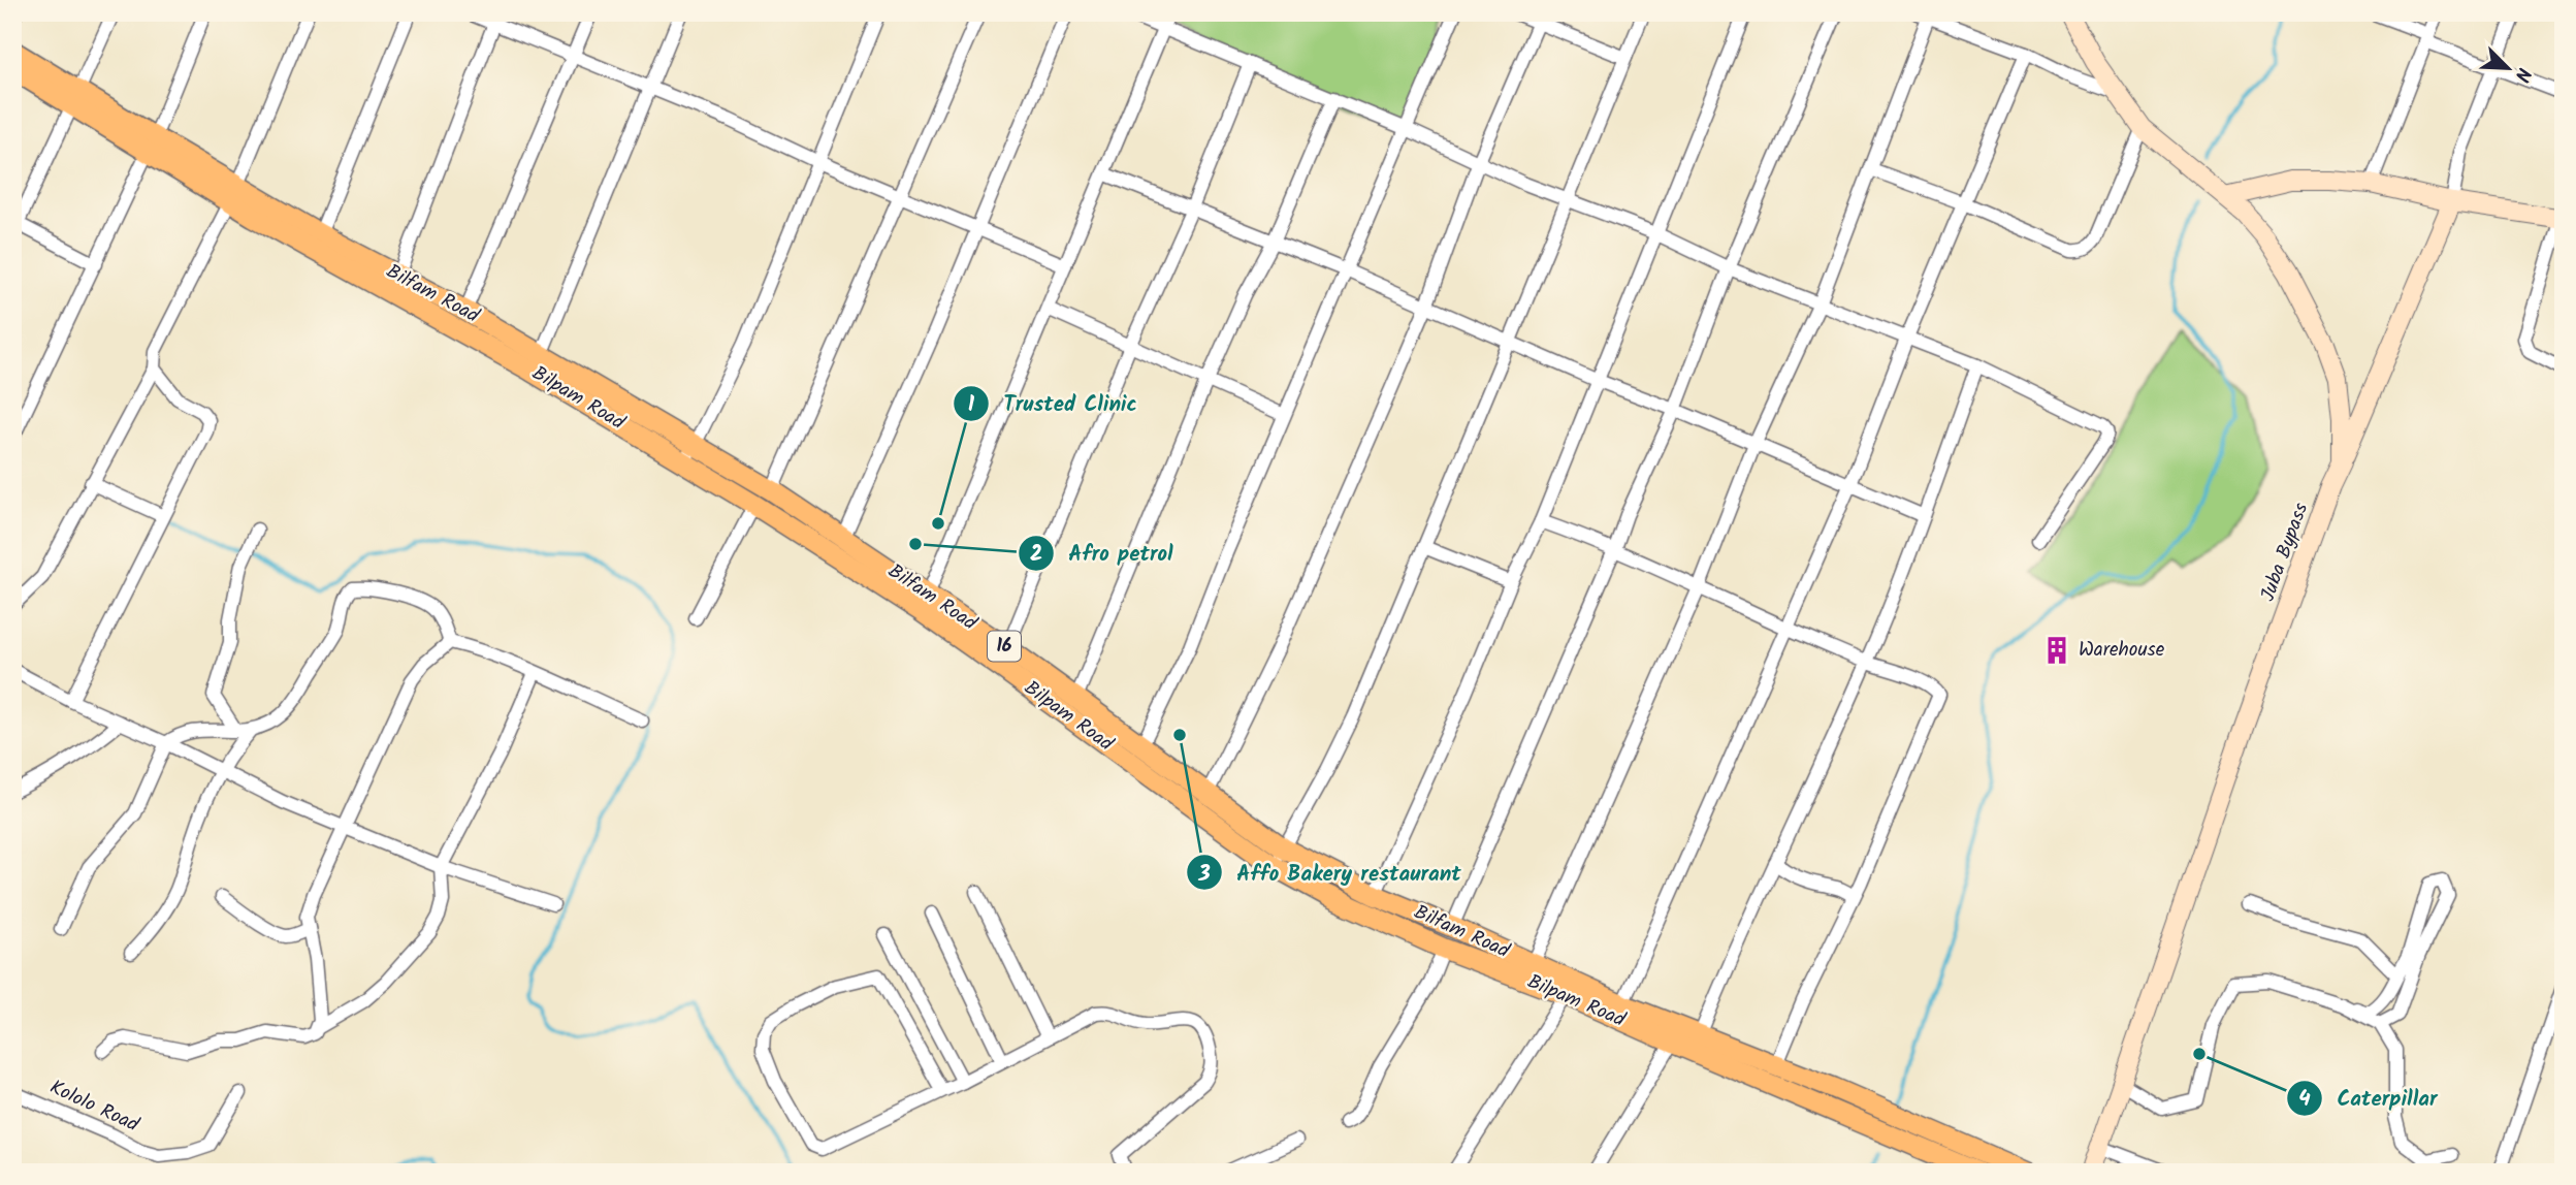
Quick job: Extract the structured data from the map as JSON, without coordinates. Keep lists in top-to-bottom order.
{
  "streets": {
    "main road": [
      "Bilfam Road",
      "Bilpam Road",
      "Juba Bypass",
      "16"
    ],
    "street": ["Kololo Road"]
  },
  "crossings": [
    ["Bilfam Road", "Bilpam Road"],
    ["Bilpam Road", "16"]
  ],
  "places": {
    "other": [
      "Trusted Clinic",
      "Afro petrol",
      "Affo Bakery restaurant",
      "Caterpillar"
    ],
    "building": ["Warehouse"]
  },
  "north": "bottom right"
}
